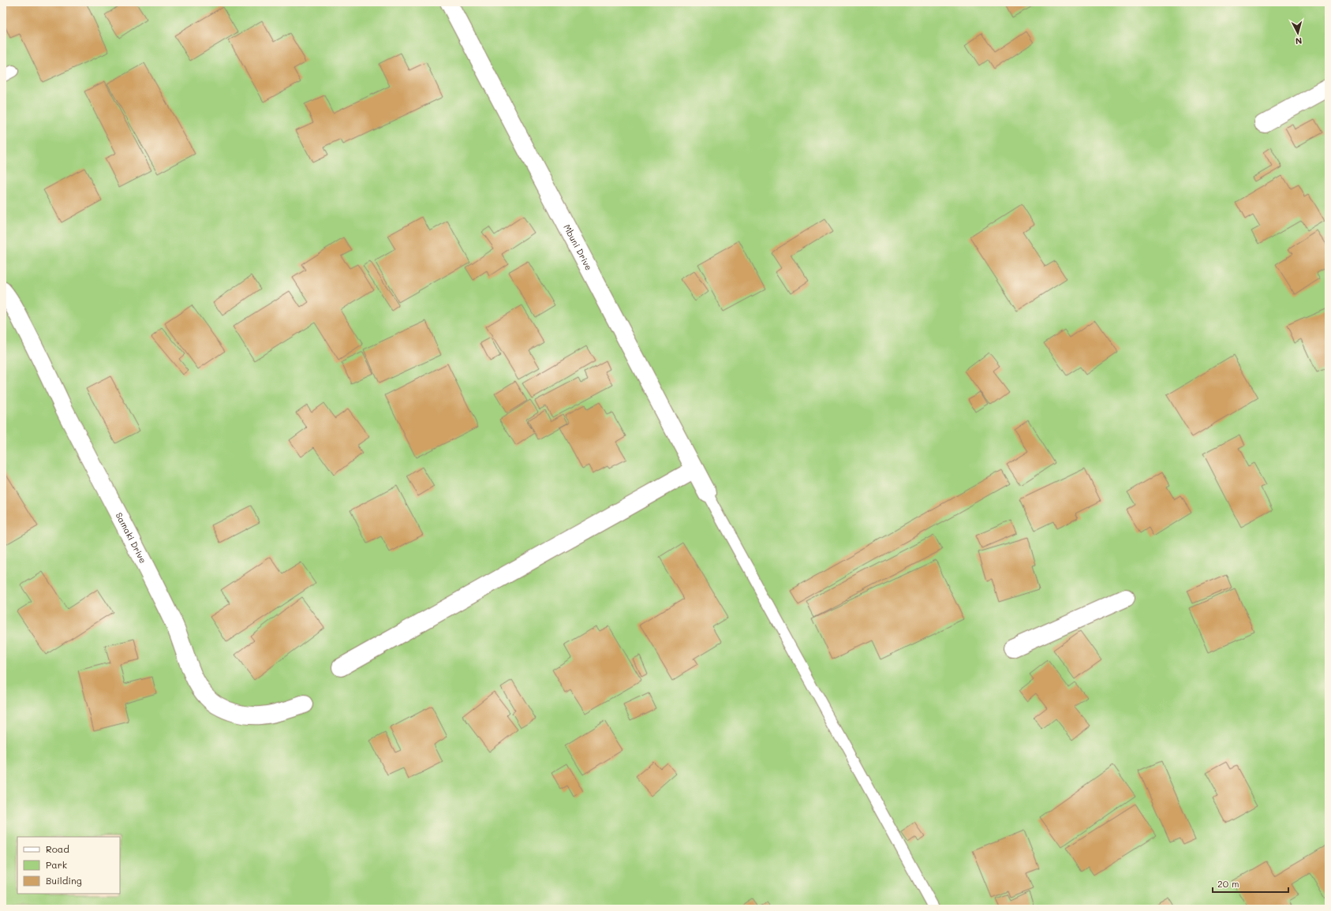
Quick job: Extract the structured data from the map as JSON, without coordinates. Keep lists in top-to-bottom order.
{
  "streets": {
    "street": ["Mbuni Drive", "Samaki Drive"]
  },
  "legend": ["Road", "Park", "Building"],
  "scale_bar": "20 m",
  "north": "bottom"
}
